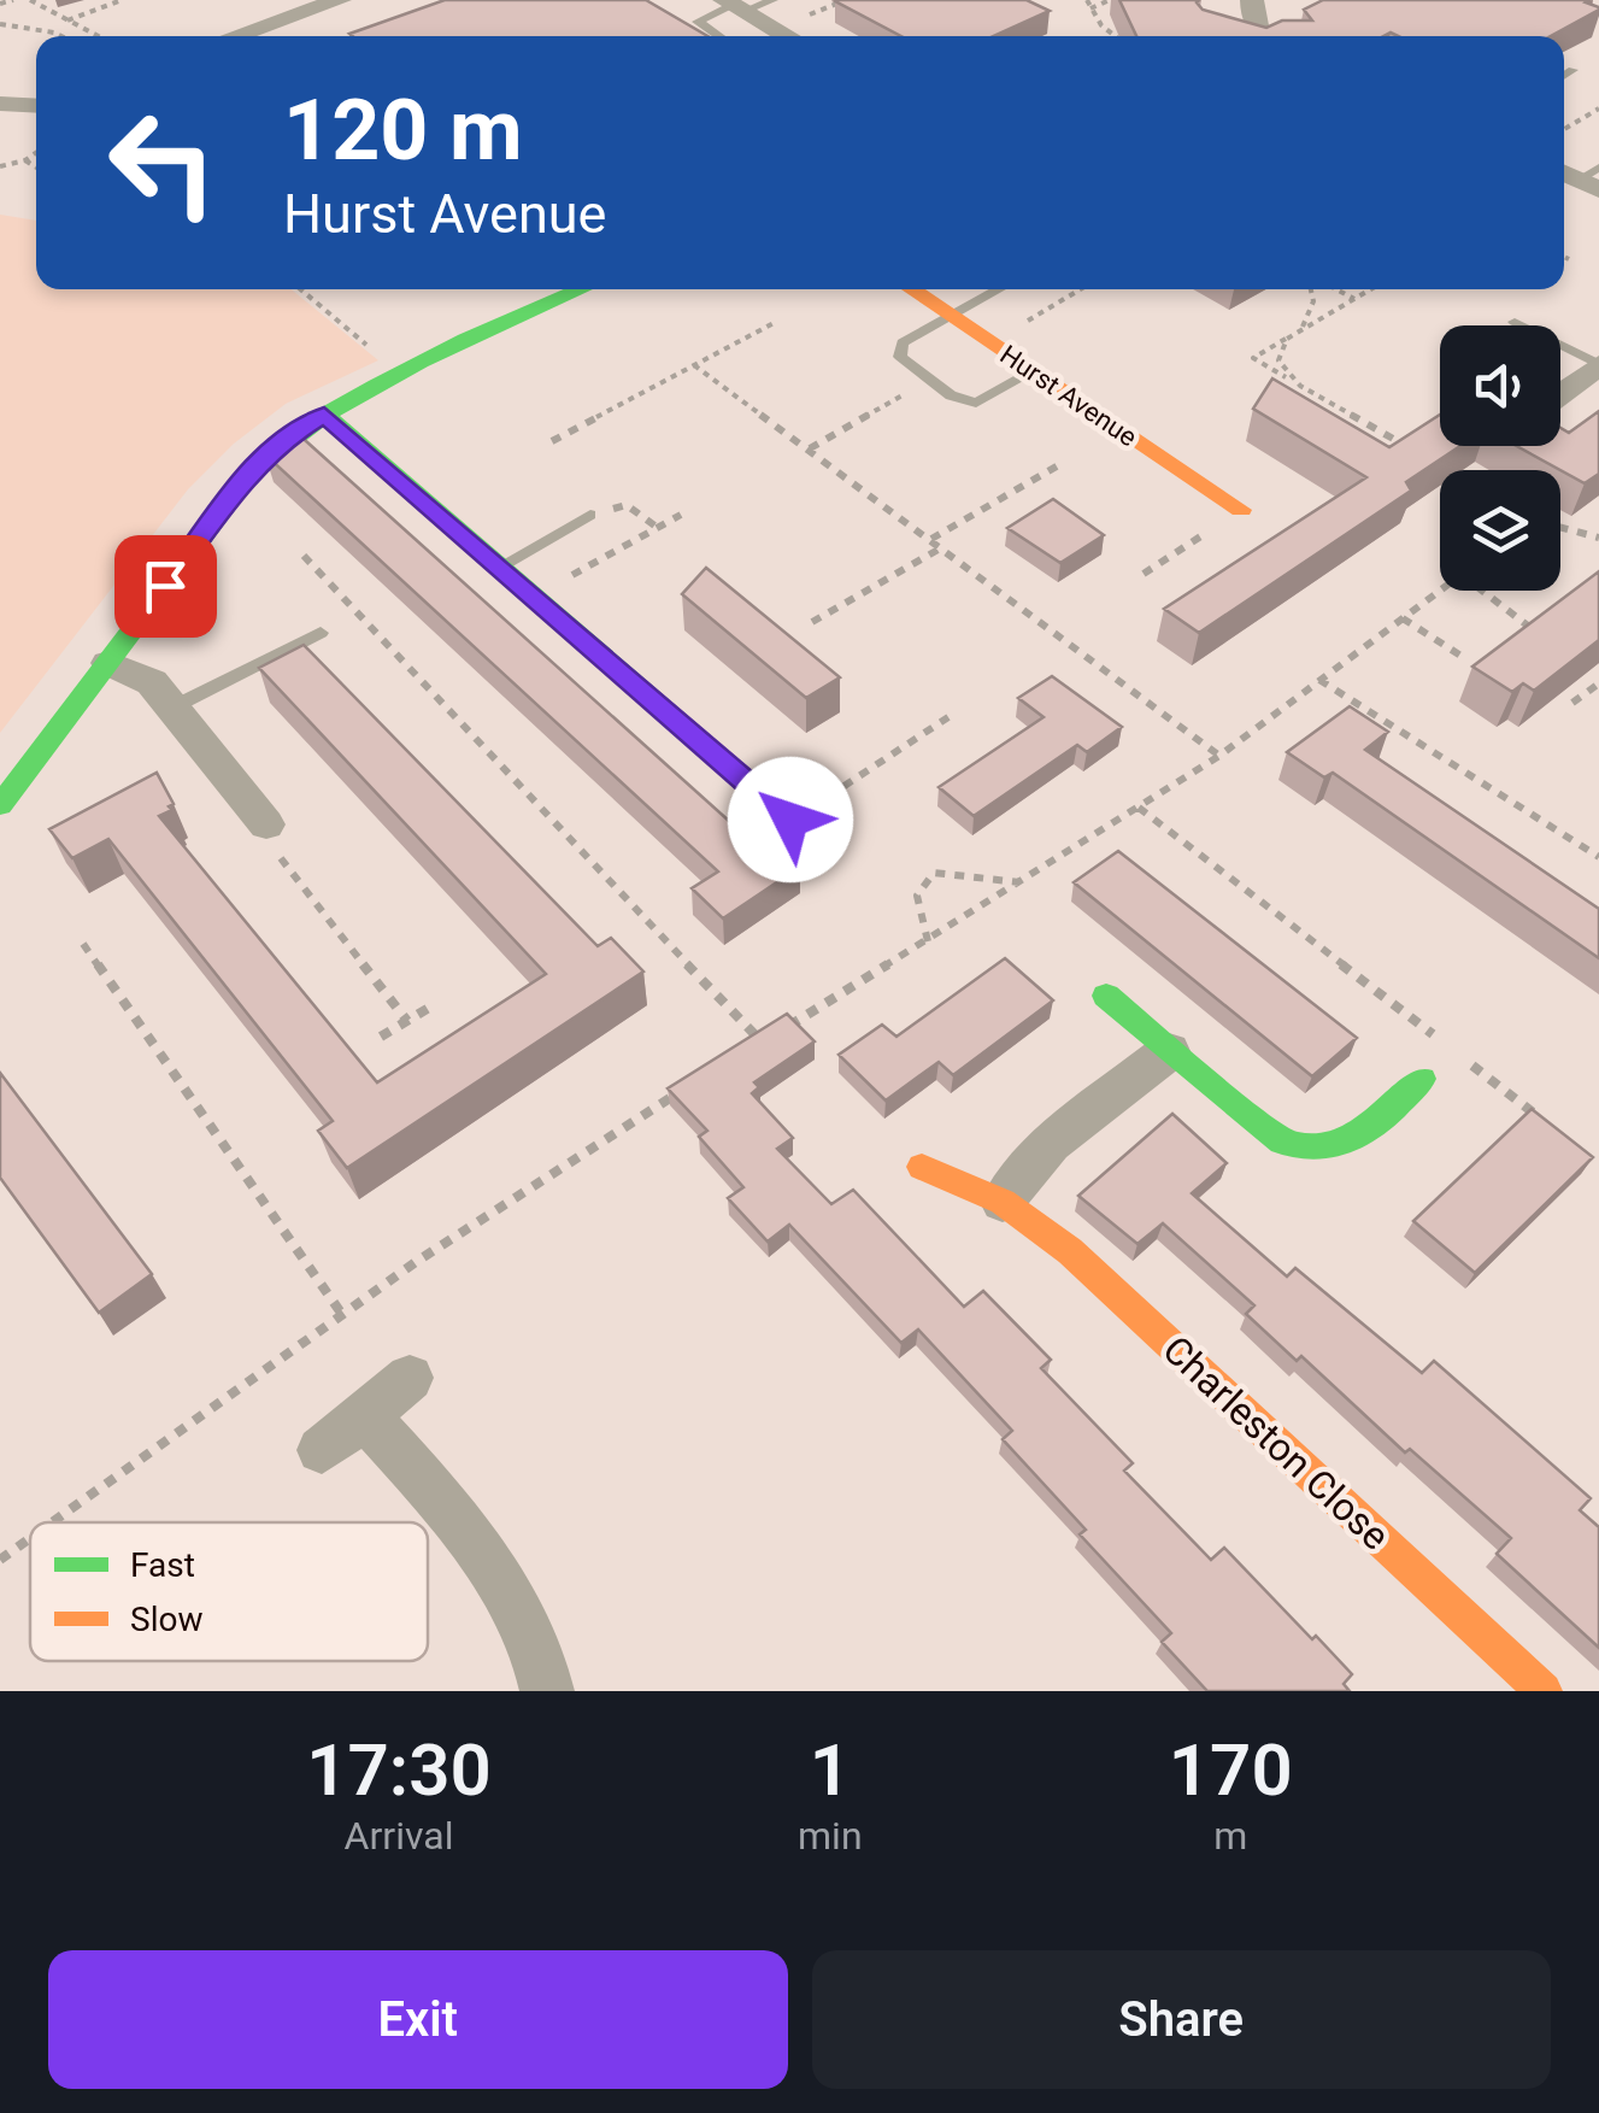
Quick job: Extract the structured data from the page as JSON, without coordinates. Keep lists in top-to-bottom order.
{
  "streets": {
    "street": ["Hurst Avenue", "Charleston Close"]
  },
  "legend": ["Fast", "Slow"],
  "page": {
    "turn": ["120 m", "Hurst Avenue"],
    "eta": [
      "17:30",
      "Arrival",
      "1",
      "min",
      "170",
      "m"
    ],
    "buttons": ["Exit", "Share"]
  }
}
